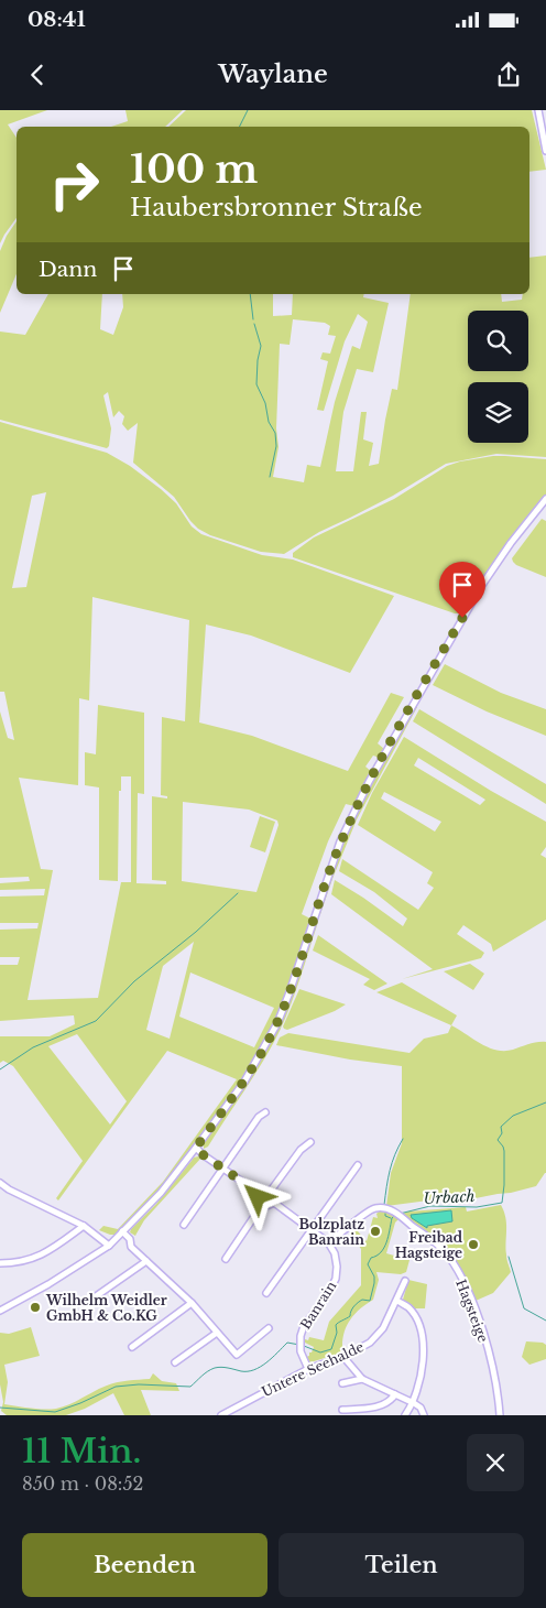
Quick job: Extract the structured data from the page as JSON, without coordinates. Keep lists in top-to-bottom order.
{
  "streets": {
    "street": ["Banrain", "Hagsteige", "Untere Seehalde"]
  },
  "crossings": [
    ["Banrain", "Hagsteige"],
    ["Banrain", "Untere Seehalde"]
  ],
  "water": ["Urbach"],
  "places": ["Bolzplatz Banrain", "Freibad Hagsteige", "Wilhelm Weidler GmbH & Co.KG"],
  "page": {
    "status": "08:41",
    "header": "Waylane",
    "turn": ["100 m", "Haubersbronner Straße"],
    "then": "Dann",
    "heading": ["11 Min.", "850 m · 08:52"],
    "buttons": ["Beenden", "Teilen"]
  }
}
